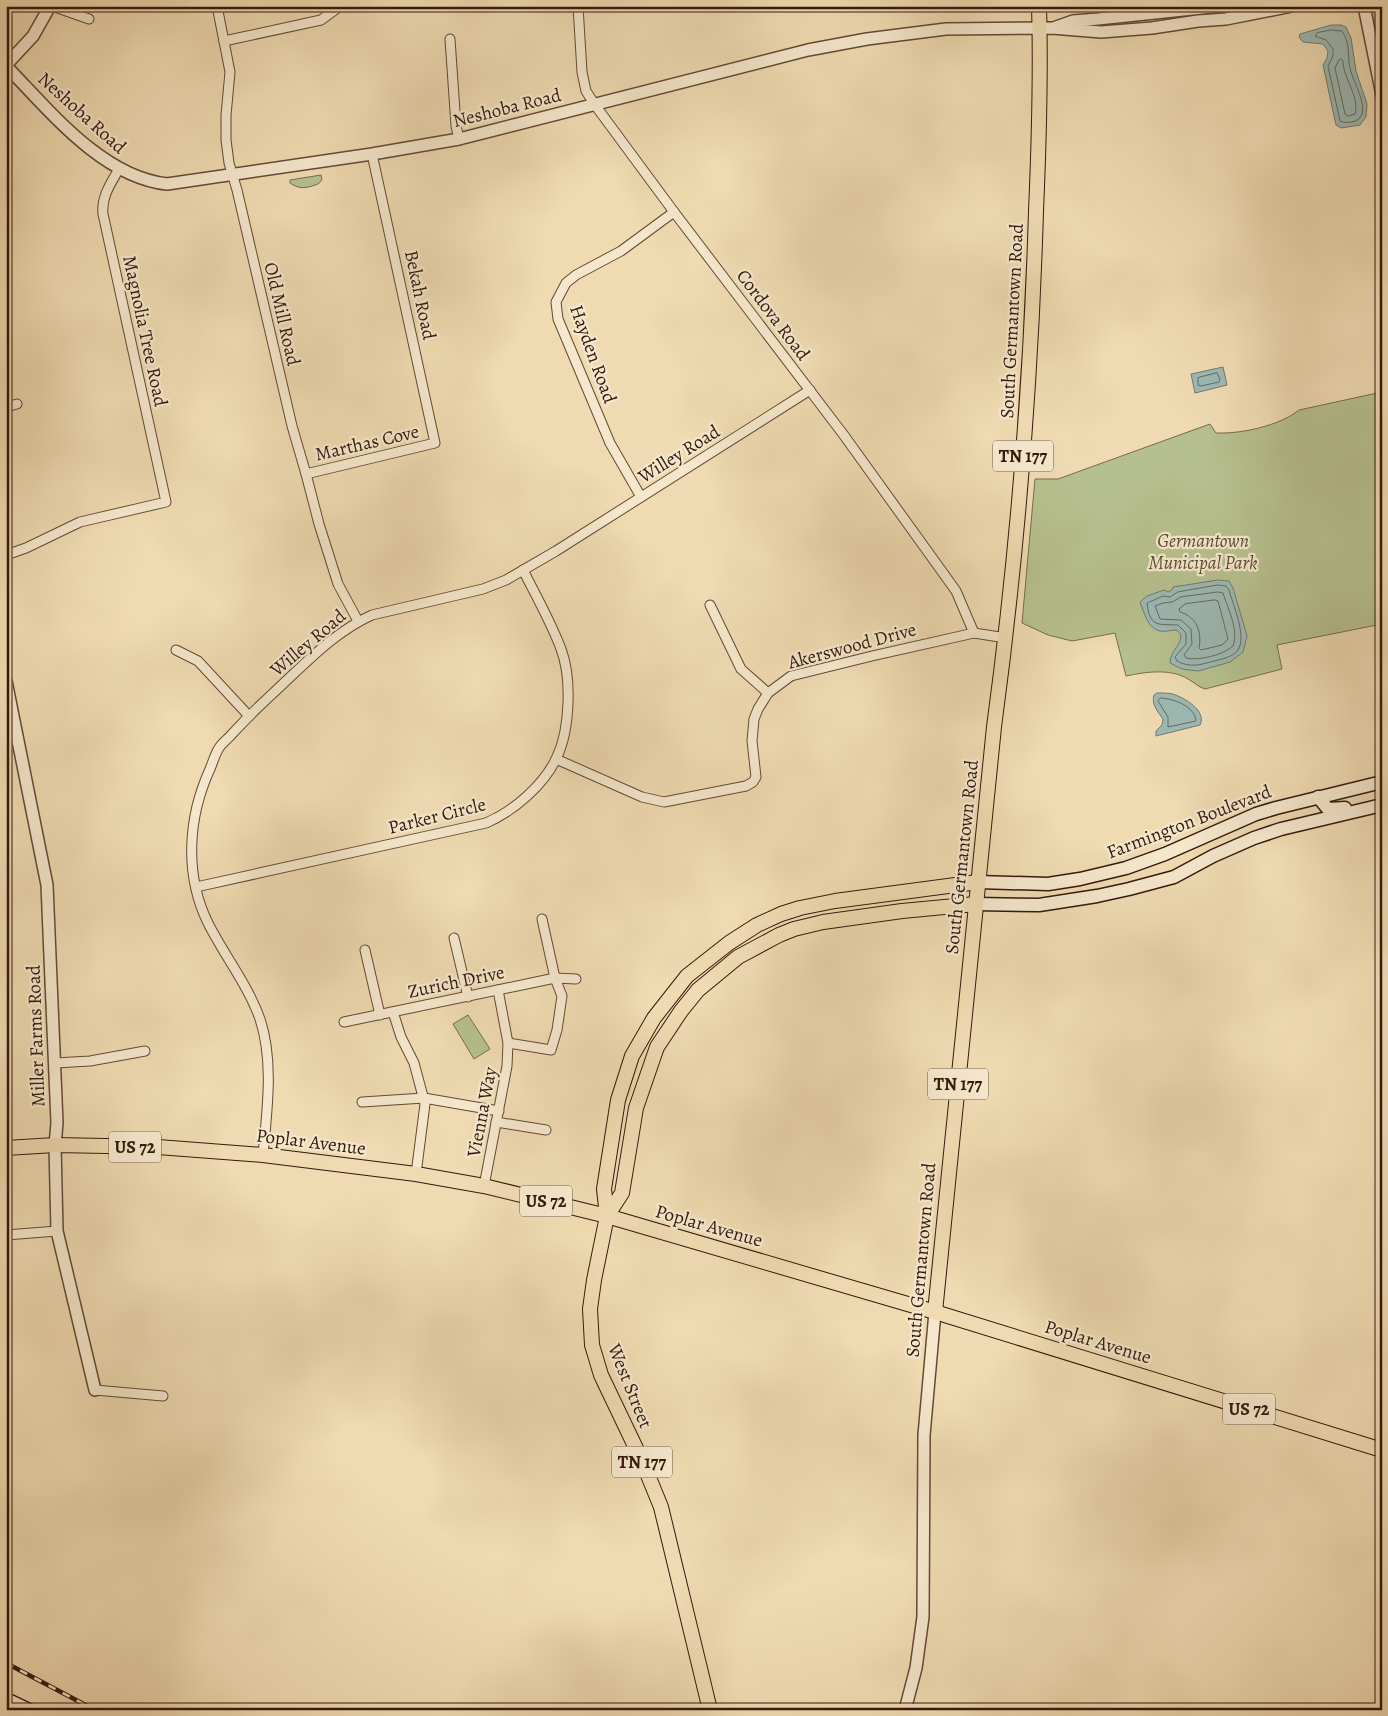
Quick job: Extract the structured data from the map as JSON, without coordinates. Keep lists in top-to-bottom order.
{
  "streets": {
    "main road": [
      "South Germantown Road",
      "TN 177",
      "Farmington Boulevard",
      "Poplar Avenue",
      "US 72",
      "West Street"
    ],
    "street": [
      "Neshoba Road",
      "Bekah Road",
      "Old Mill Road",
      "Cordova Road",
      "Magnolia Tree Road",
      "Hayden Road",
      "Marthas Cove",
      "Willey Road",
      "Akerswood Drive",
      "Parker Circle",
      "Zurich Drive",
      "Miller Farms Road",
      "Vienna Way"
    ]
  },
  "crossings": [
    ["Neshoba Road", "Bekah Road"],
    ["Neshoba Road", "Old Mill Road"],
    ["Neshoba Road", "Cordova Road"],
    ["Neshoba Road", "South Germantown Road"],
    ["Neshoba Road", "Magnolia Tree Road"],
    ["Bekah Road", "Marthas Cove"],
    ["Old Mill Road", "Marthas Cove"],
    ["Old Mill Road", "Willey Road"],
    ["Cordova Road", "Hayden Road"],
    ["Cordova Road", "Willey Road"],
    ["Cordova Road", "Akerswood Drive"],
    ["South Germantown Road", "Akerswood Drive"],
    ["South Germantown Road", "Farmington Boulevard"],
    ["South Germantown Road", "Poplar Avenue"],
    ["Hayden Road", "Willey Road"],
    ["Willey Road", "Parker Circle"],
    ["Willey Road", "Poplar Avenue"],
    ["Akerswood Drive", "Parker Circle"],
    ["Zurich Drive", "Vienna Way"],
    ["Miller Farms Road", "Poplar Avenue"],
    ["Vienna Way", "Poplar Avenue"],
    ["Poplar Avenue", "West Street"]
  ],
  "parks": ["Germantown Municipal Park"]
}
